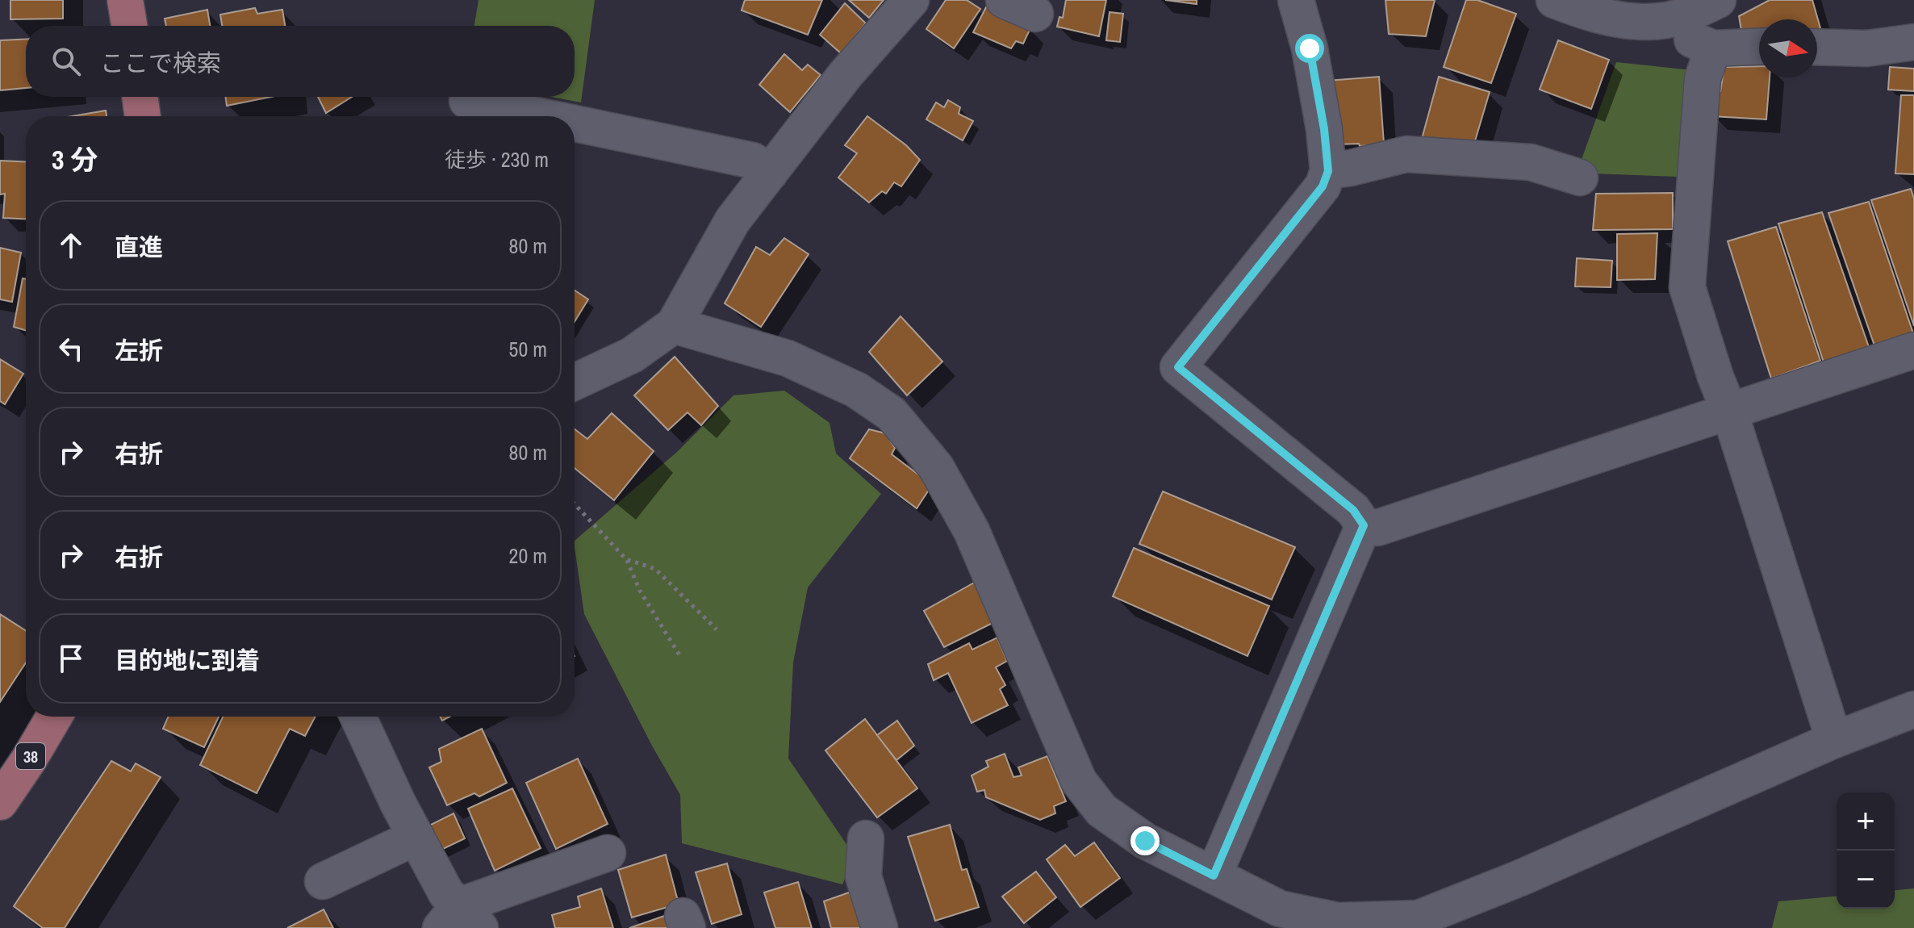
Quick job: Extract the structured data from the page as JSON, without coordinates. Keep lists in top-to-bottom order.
{
  "streets": {
    "main road": ["38"]
  },
  "north": "right",
  "page": {
    "search": "ここで検索",
    "heading": ["3 分", "徒歩 · 230 m"],
    "list": [
      ["直進", "80 m"],
      ["左折", "50 m"],
      ["右折", "80 m"],
      ["右折", "20 m"],
      "目的地に到着"
    ],
    "map_buttons": ["+", "−"]
  }
}
